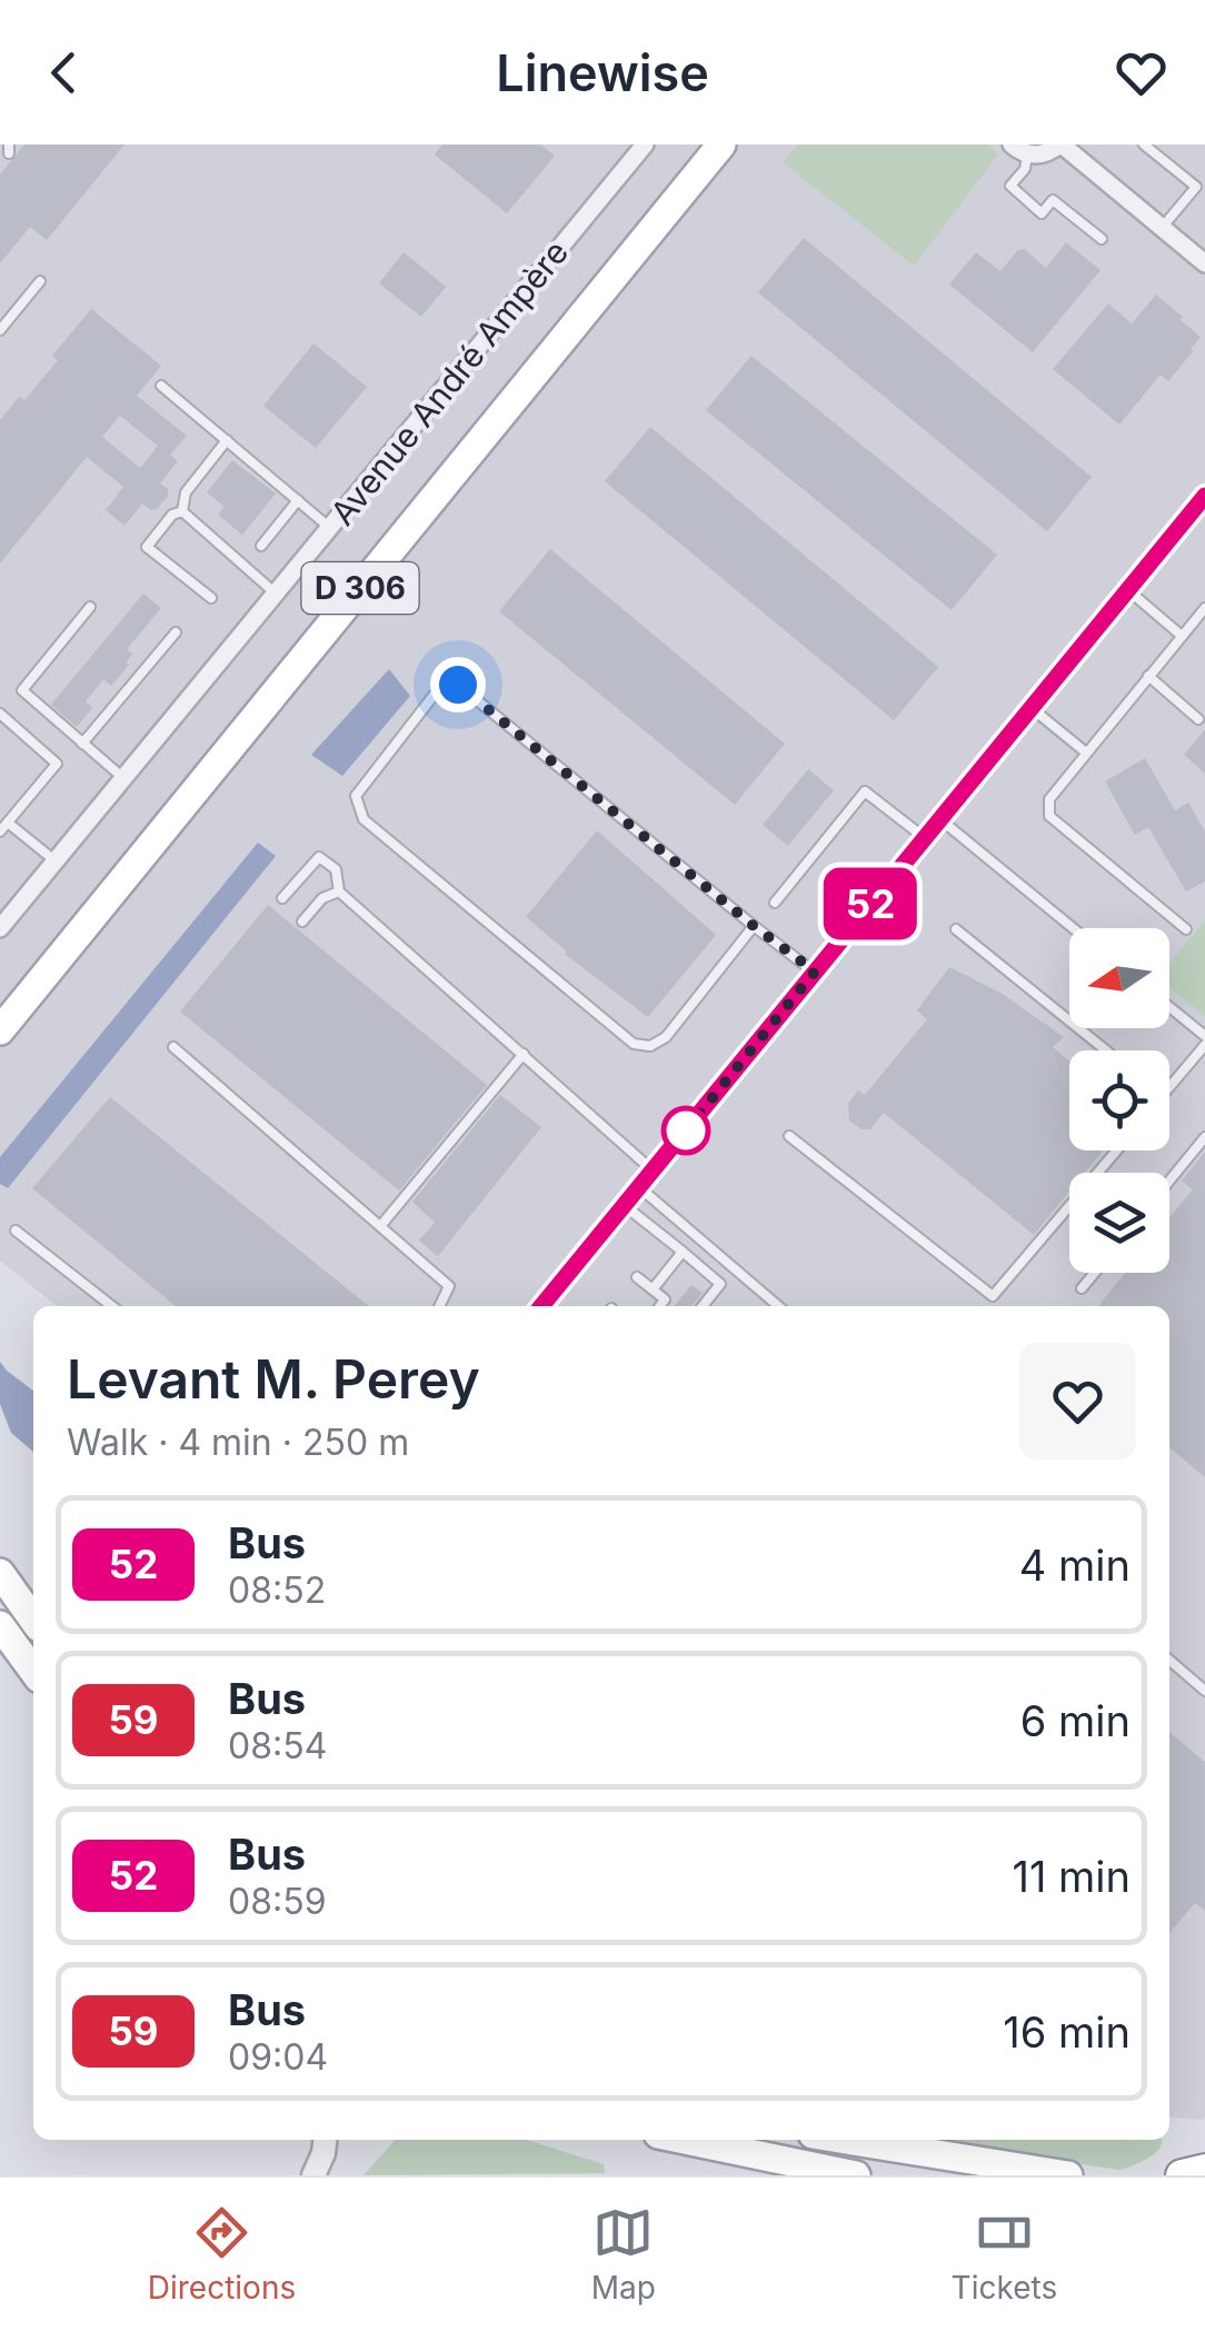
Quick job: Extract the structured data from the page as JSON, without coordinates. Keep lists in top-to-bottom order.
{
  "streets": {
    "main road": ["D 306"],
    "street": ["Avenue André Ampère"]
  },
  "lines": ["bus line 52"],
  "north": "left",
  "page": {
    "header": "Linewise",
    "on_map": "52",
    "heading": ["Levant M. Perey", "Walk · 4 min · 250 m"],
    "list": [
      {
        "mark": "52",
        "name": "Bus",
        "note": "08:52",
        "value": "4 min"
      },
      {
        "mark": "59",
        "name": "Bus",
        "note": "08:54",
        "value": "6 min"
      },
      {
        "mark": "52",
        "name": "Bus",
        "note": "08:59",
        "value": "11 min"
      },
      {
        "mark": "59",
        "name": "Bus",
        "note": "09:04",
        "value": "16 min"
      }
    ],
    "tabs": ["Directions", "Map", "Tickets"]
  }
}
